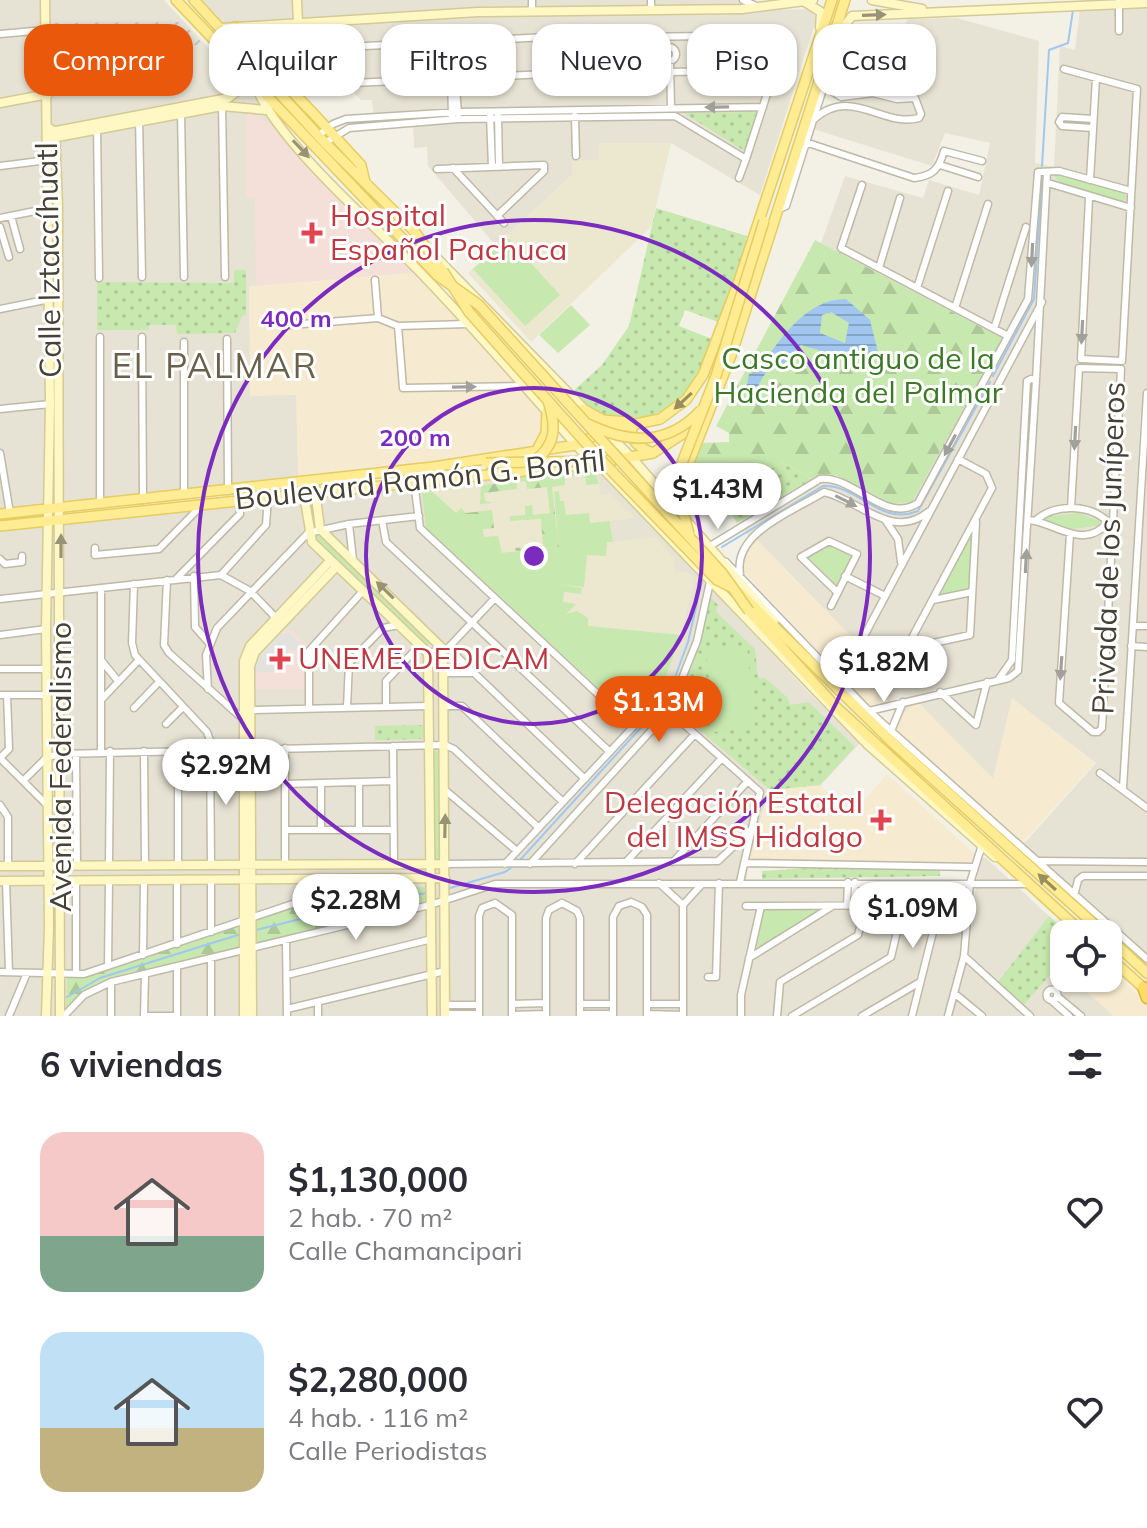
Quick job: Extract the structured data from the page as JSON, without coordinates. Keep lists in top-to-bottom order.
{
  "streets": {
    "main road": ["Boulevard Ramón G. Bonfil"],
    "street": ["Calle Iztaccíhuatl", "Privada de los Juníperos", "Avenida Federalismo"]
  },
  "crossings": [
    ["Calle Iztaccíhuatl", "Boulevard Ramón G. Bonfil"],
    ["Calle Iztaccíhuatl", "Avenida Federalismo"],
    ["Boulevard Ramón G. Bonfil", "Avenida Federalismo"]
  ],
  "districts": ["EL PALMAR"],
  "parks": ["Casco antiguo de la Hacienda del Palmar"],
  "places": {
    "health": ["Hospital Español Pachuca", "UNEME DEDICAM", "Delegación Estatal del IMSS Hidalgo"]
  },
  "page": {
    "chip": [
      "Comprar",
      "Alquilar",
      "Filtros",
      "Nuevo",
      "Piso",
      "Casa"
    ],
    "price": [
      "$1.43M",
      "$1.82M",
      "$1.13M",
      "$2.92M",
      "$2.28M",
      "$1.09M"
    ],
    "heading": "6 viviendas",
    "list": [
      {
        "name": "$1,130,000",
        "note": "2 hab. · 70 m² · Calle Chamancipari"
      },
      {
        "name": "$2,280,000",
        "note": "4 hab. · 116 m² · Calle Periodistas"
      }
    ]
  },
  "rings": ["400 m", "200 m"]
}
